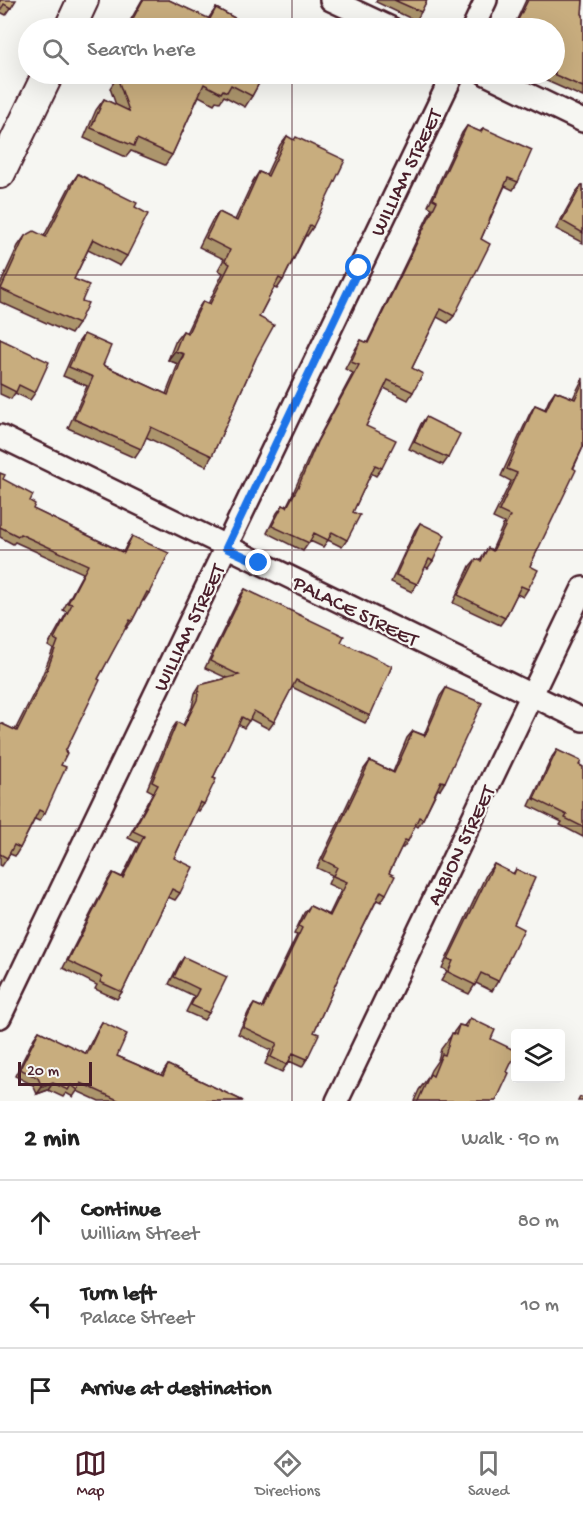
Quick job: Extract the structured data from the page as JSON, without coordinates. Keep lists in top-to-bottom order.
{
  "streets": {
    "street": ["WILLIAM STREET", "PALACE STREET", "ALBION STREET"]
  },
  "crossings": [
    ["WILLIAM STREET", "PALACE STREET"],
    ["PALACE STREET", "ALBION STREET"]
  ],
  "scale_bar": "20 m",
  "page": {
    "search": "Search here",
    "scale": "20 m",
    "heading": ["2 min", "Walk · 90 m"],
    "list": [
      ["Continue", "William Street", "80 m"],
      ["Turn left", "Palace Street", "10 m"],
      "Arrive at destination"
    ],
    "nav": ["Map", "Directions", "Saved"]
  }
}
